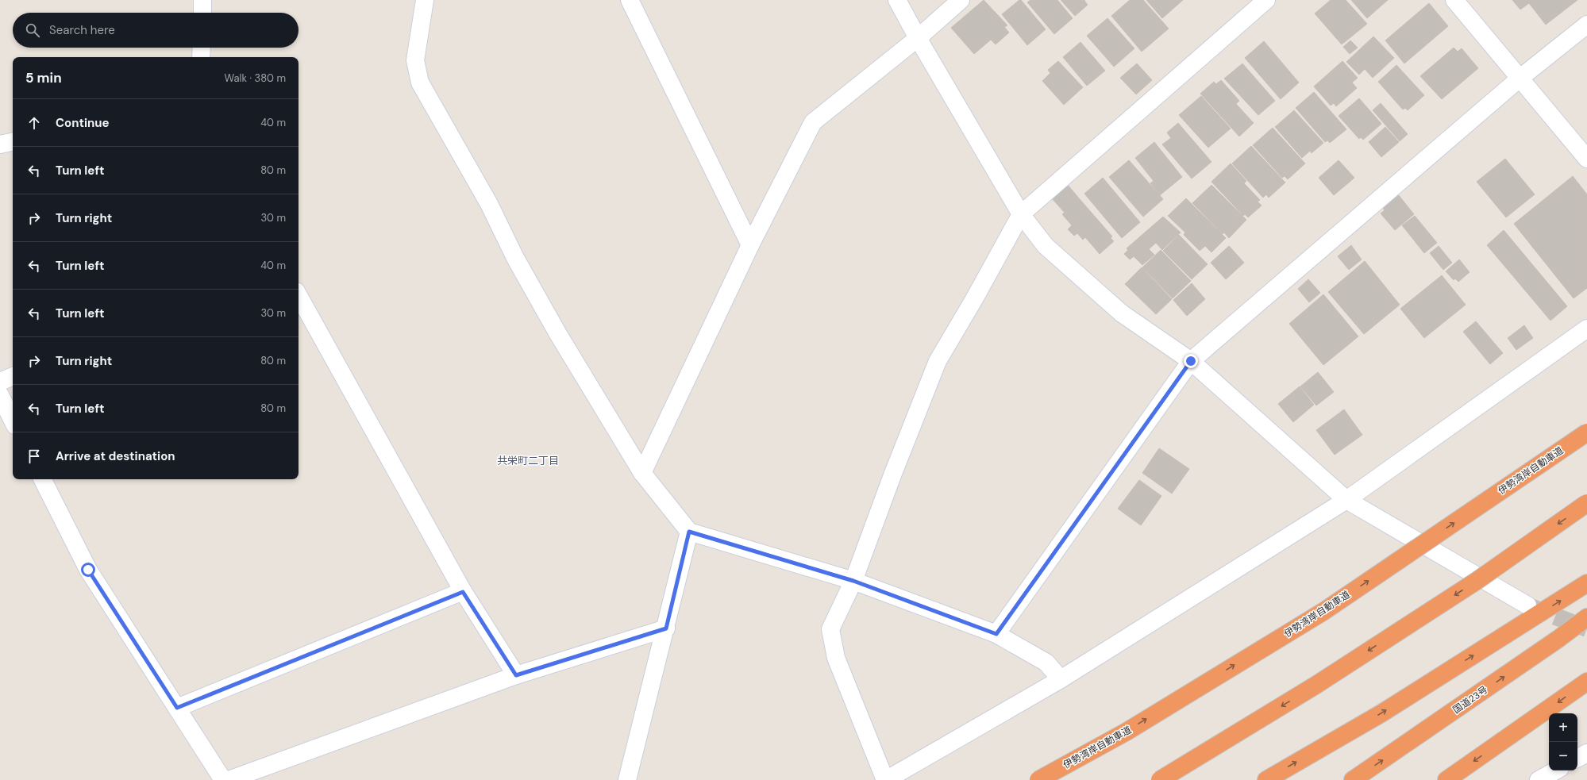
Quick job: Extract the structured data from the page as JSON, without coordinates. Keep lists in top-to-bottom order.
{
  "streets": {
    "highway": ["伊勢湾岸自動車道", "国道23号"]
  },
  "districts": ["共栄町二丁目"],
  "page": {
    "search": "Search here",
    "heading": ["5 min", "Walk · 380 m"],
    "list": [
      ["Continue", "40 m"],
      ["Turn left", "80 m"],
      ["Turn right", "30 m"],
      ["Turn left", "40 m"],
      ["Turn left", "30 m"],
      ["Turn right", "80 m"],
      ["Turn left", "80 m"],
      "Arrive at destination"
    ],
    "map_buttons": ["+", "−"]
  }
}
